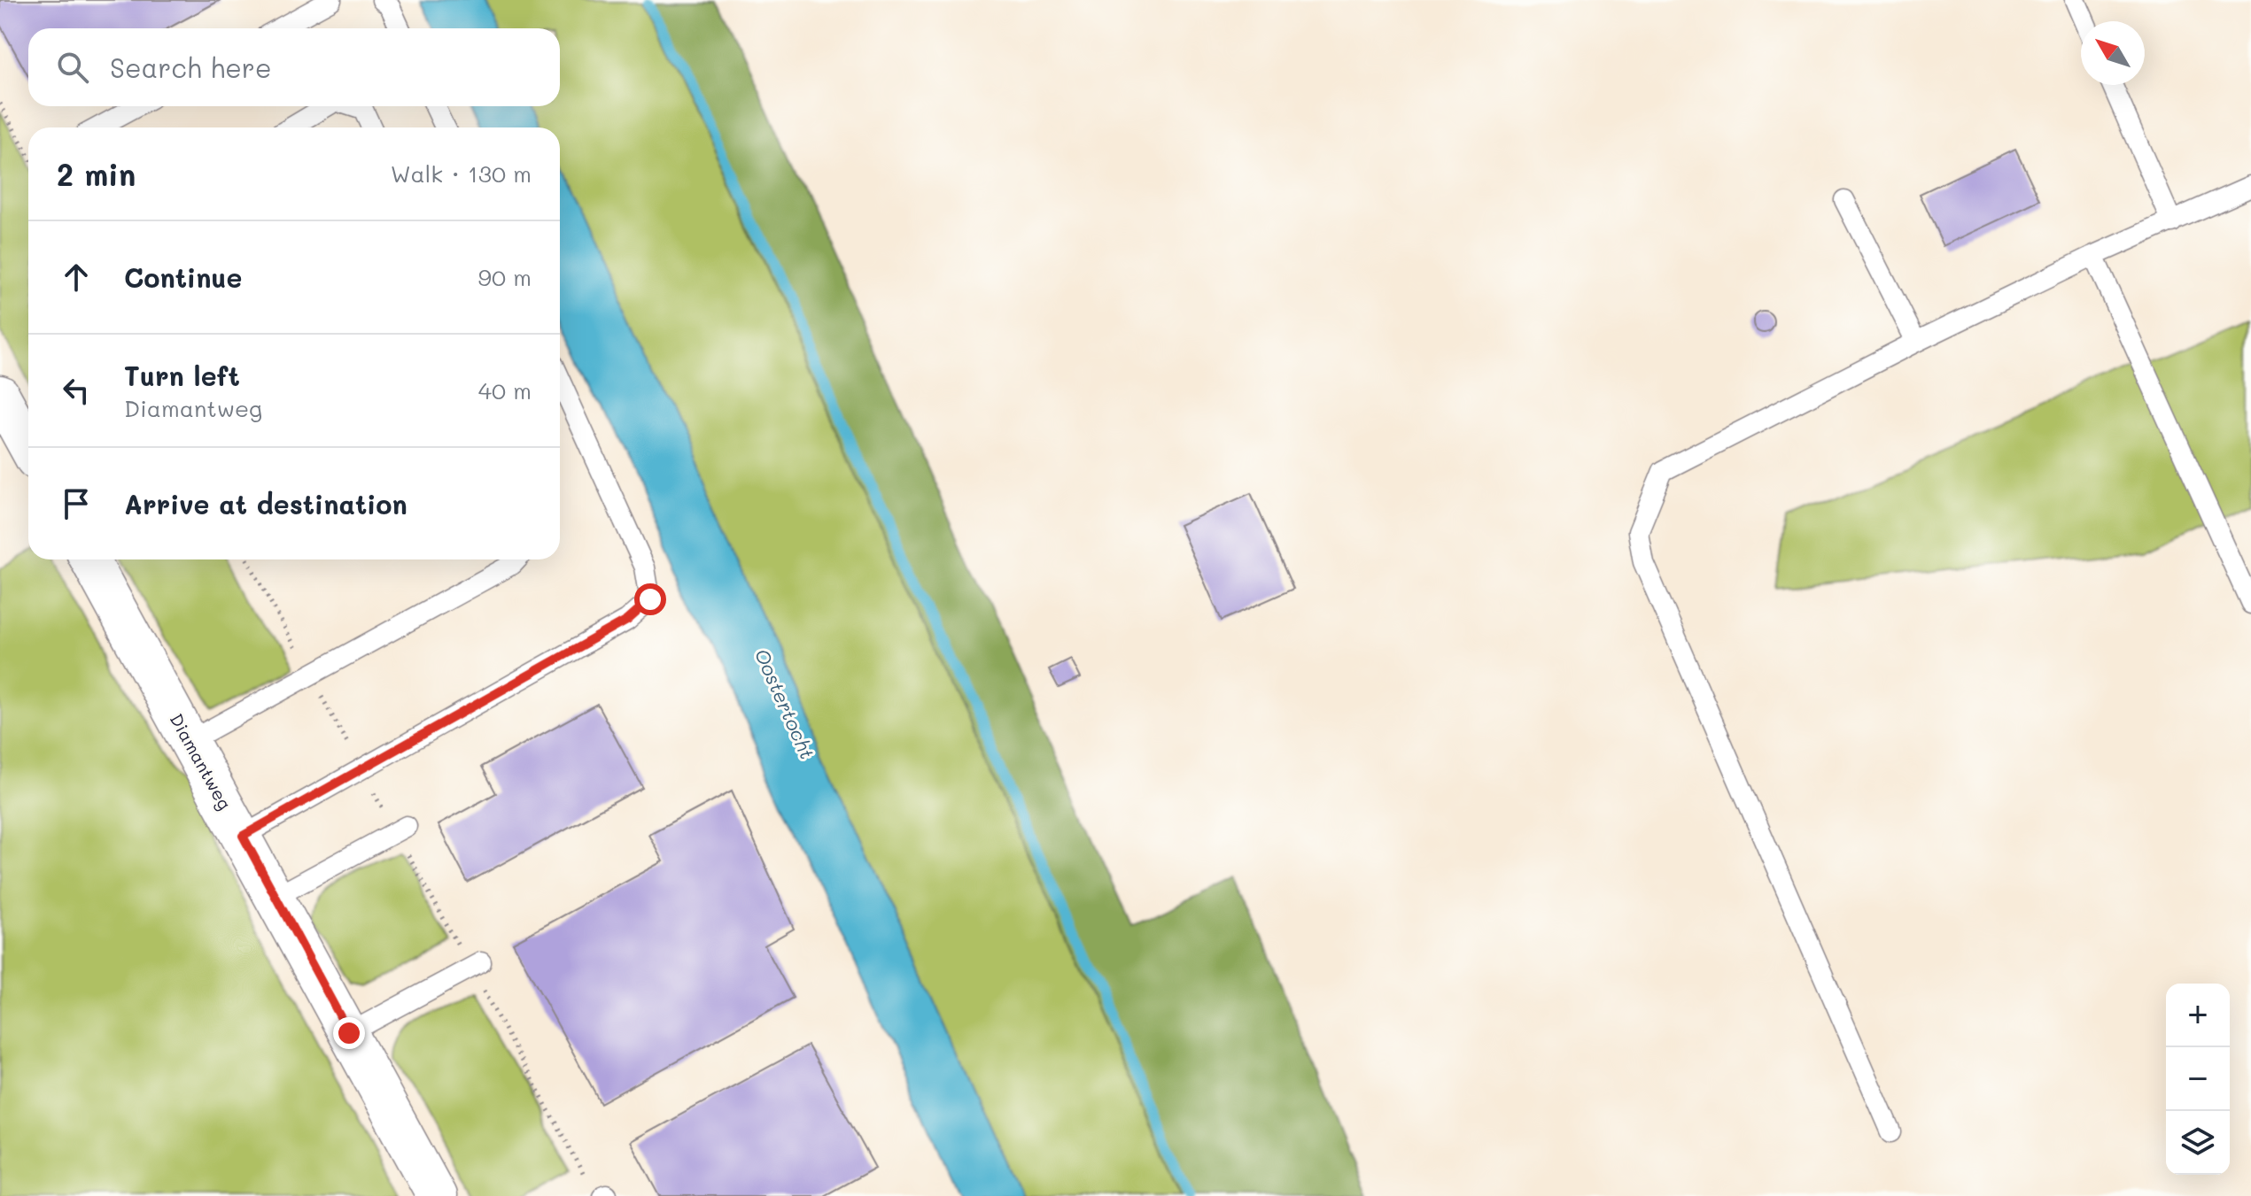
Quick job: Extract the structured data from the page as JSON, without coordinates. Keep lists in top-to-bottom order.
{
  "streets": {
    "street": ["Diamantweg"]
  },
  "water": ["Oostertocht"],
  "north": "top left",
  "page": {
    "search": "Search here",
    "heading": ["2 min", "Walk · 130 m"],
    "list": [
      ["Continue", "90 m"],
      ["Turn left", "Diamantweg", "40 m"],
      "Arrive at destination"
    ],
    "map_buttons": ["+", "−"]
  }
}
